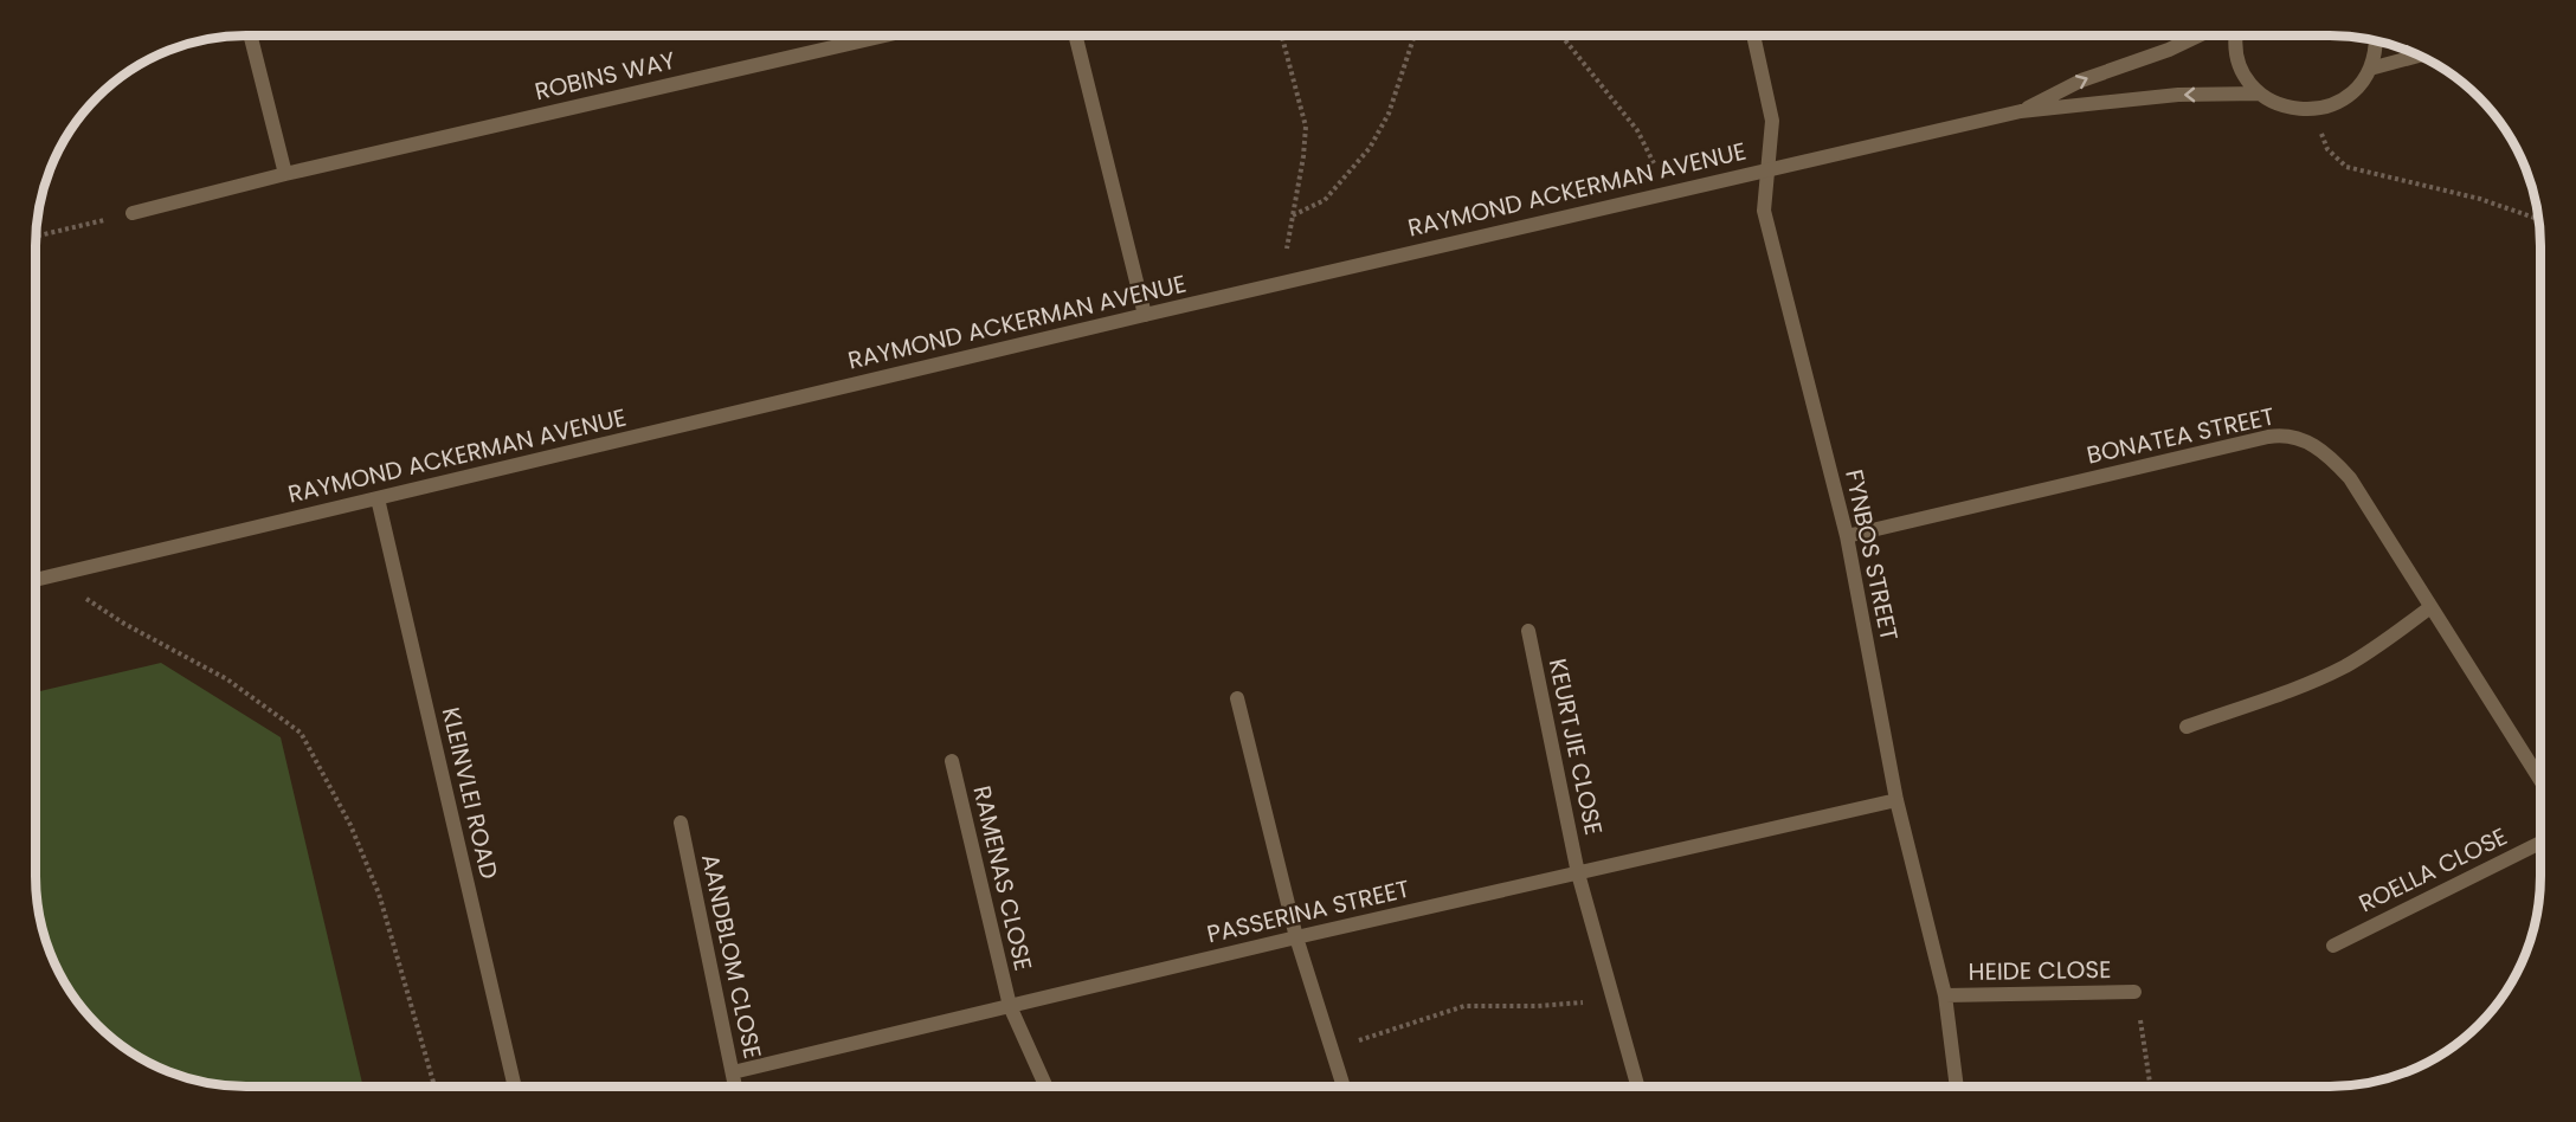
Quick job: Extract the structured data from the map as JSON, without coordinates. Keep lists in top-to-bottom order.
{
  "streets": {
    "street": [
      "ROBINS WAY",
      "RAYMOND ACKERMAN AVENUE",
      "BONATEA STREET",
      "FYNBOS STREET",
      "KEURTJIE CLOSE",
      "KLEINVLEI ROAD",
      "ROELLA CLOSE",
      "RAMENAS CLOSE",
      "PASSERINA STREET",
      "AANDBLOM CLOSE",
      "HEIDE CLOSE"
    ]
  },
  "crossings": [
    ["RAYMOND ACKERMAN AVENUE", "FYNBOS STREET"],
    ["RAYMOND ACKERMAN AVENUE", "KLEINVLEI ROAD"],
    ["BONATEA STREET", "FYNBOS STREET"],
    ["FYNBOS STREET", "PASSERINA STREET"],
    ["FYNBOS STREET", "HEIDE CLOSE"],
    ["KEURTJIE CLOSE", "PASSERINA STREET"],
    ["RAMENAS CLOSE", "PASSERINA STREET"],
    ["PASSERINA STREET", "AANDBLOM CLOSE"]
  ]
}
